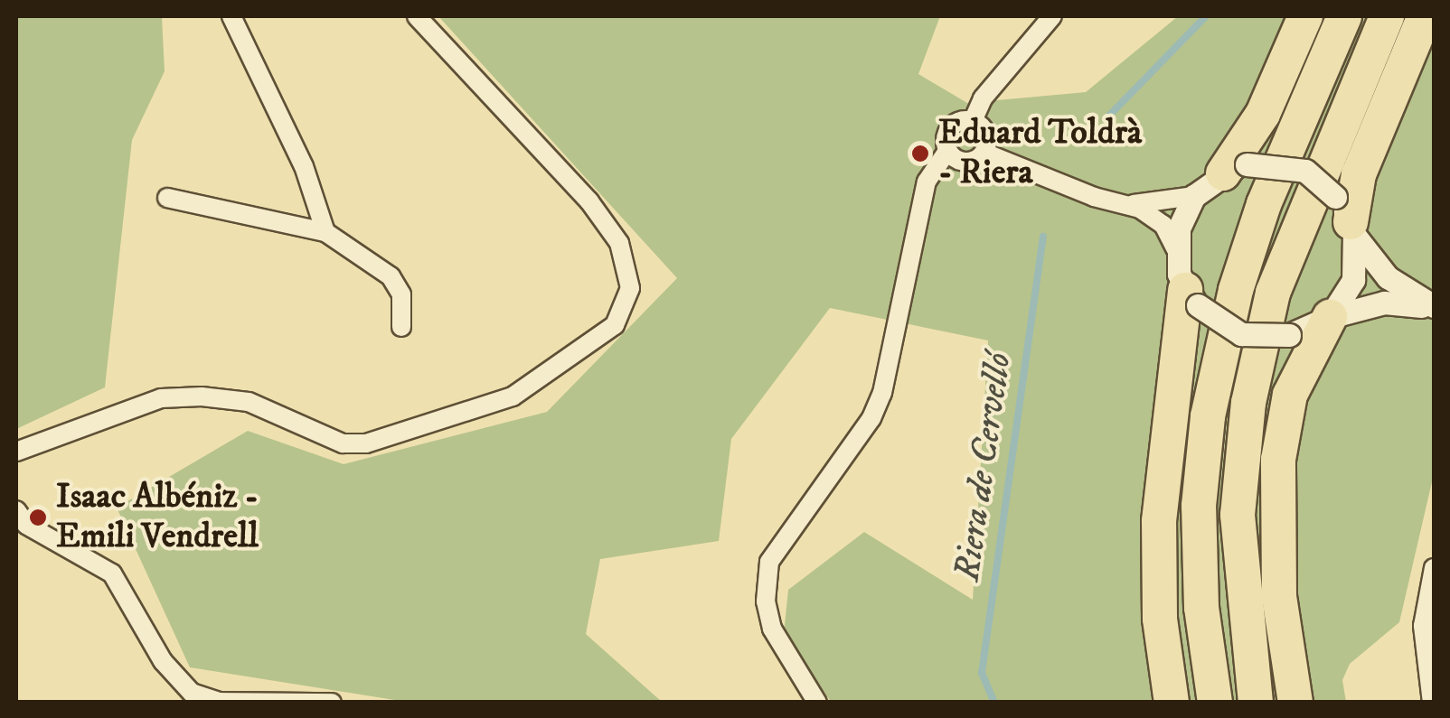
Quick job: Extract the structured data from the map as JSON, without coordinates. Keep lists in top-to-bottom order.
{
  "water": ["Riera de Cervelló"],
  "places": ["Eduard Toldrà - Riera", "Isaac Albéniz - Emili Vendrell"]
}
